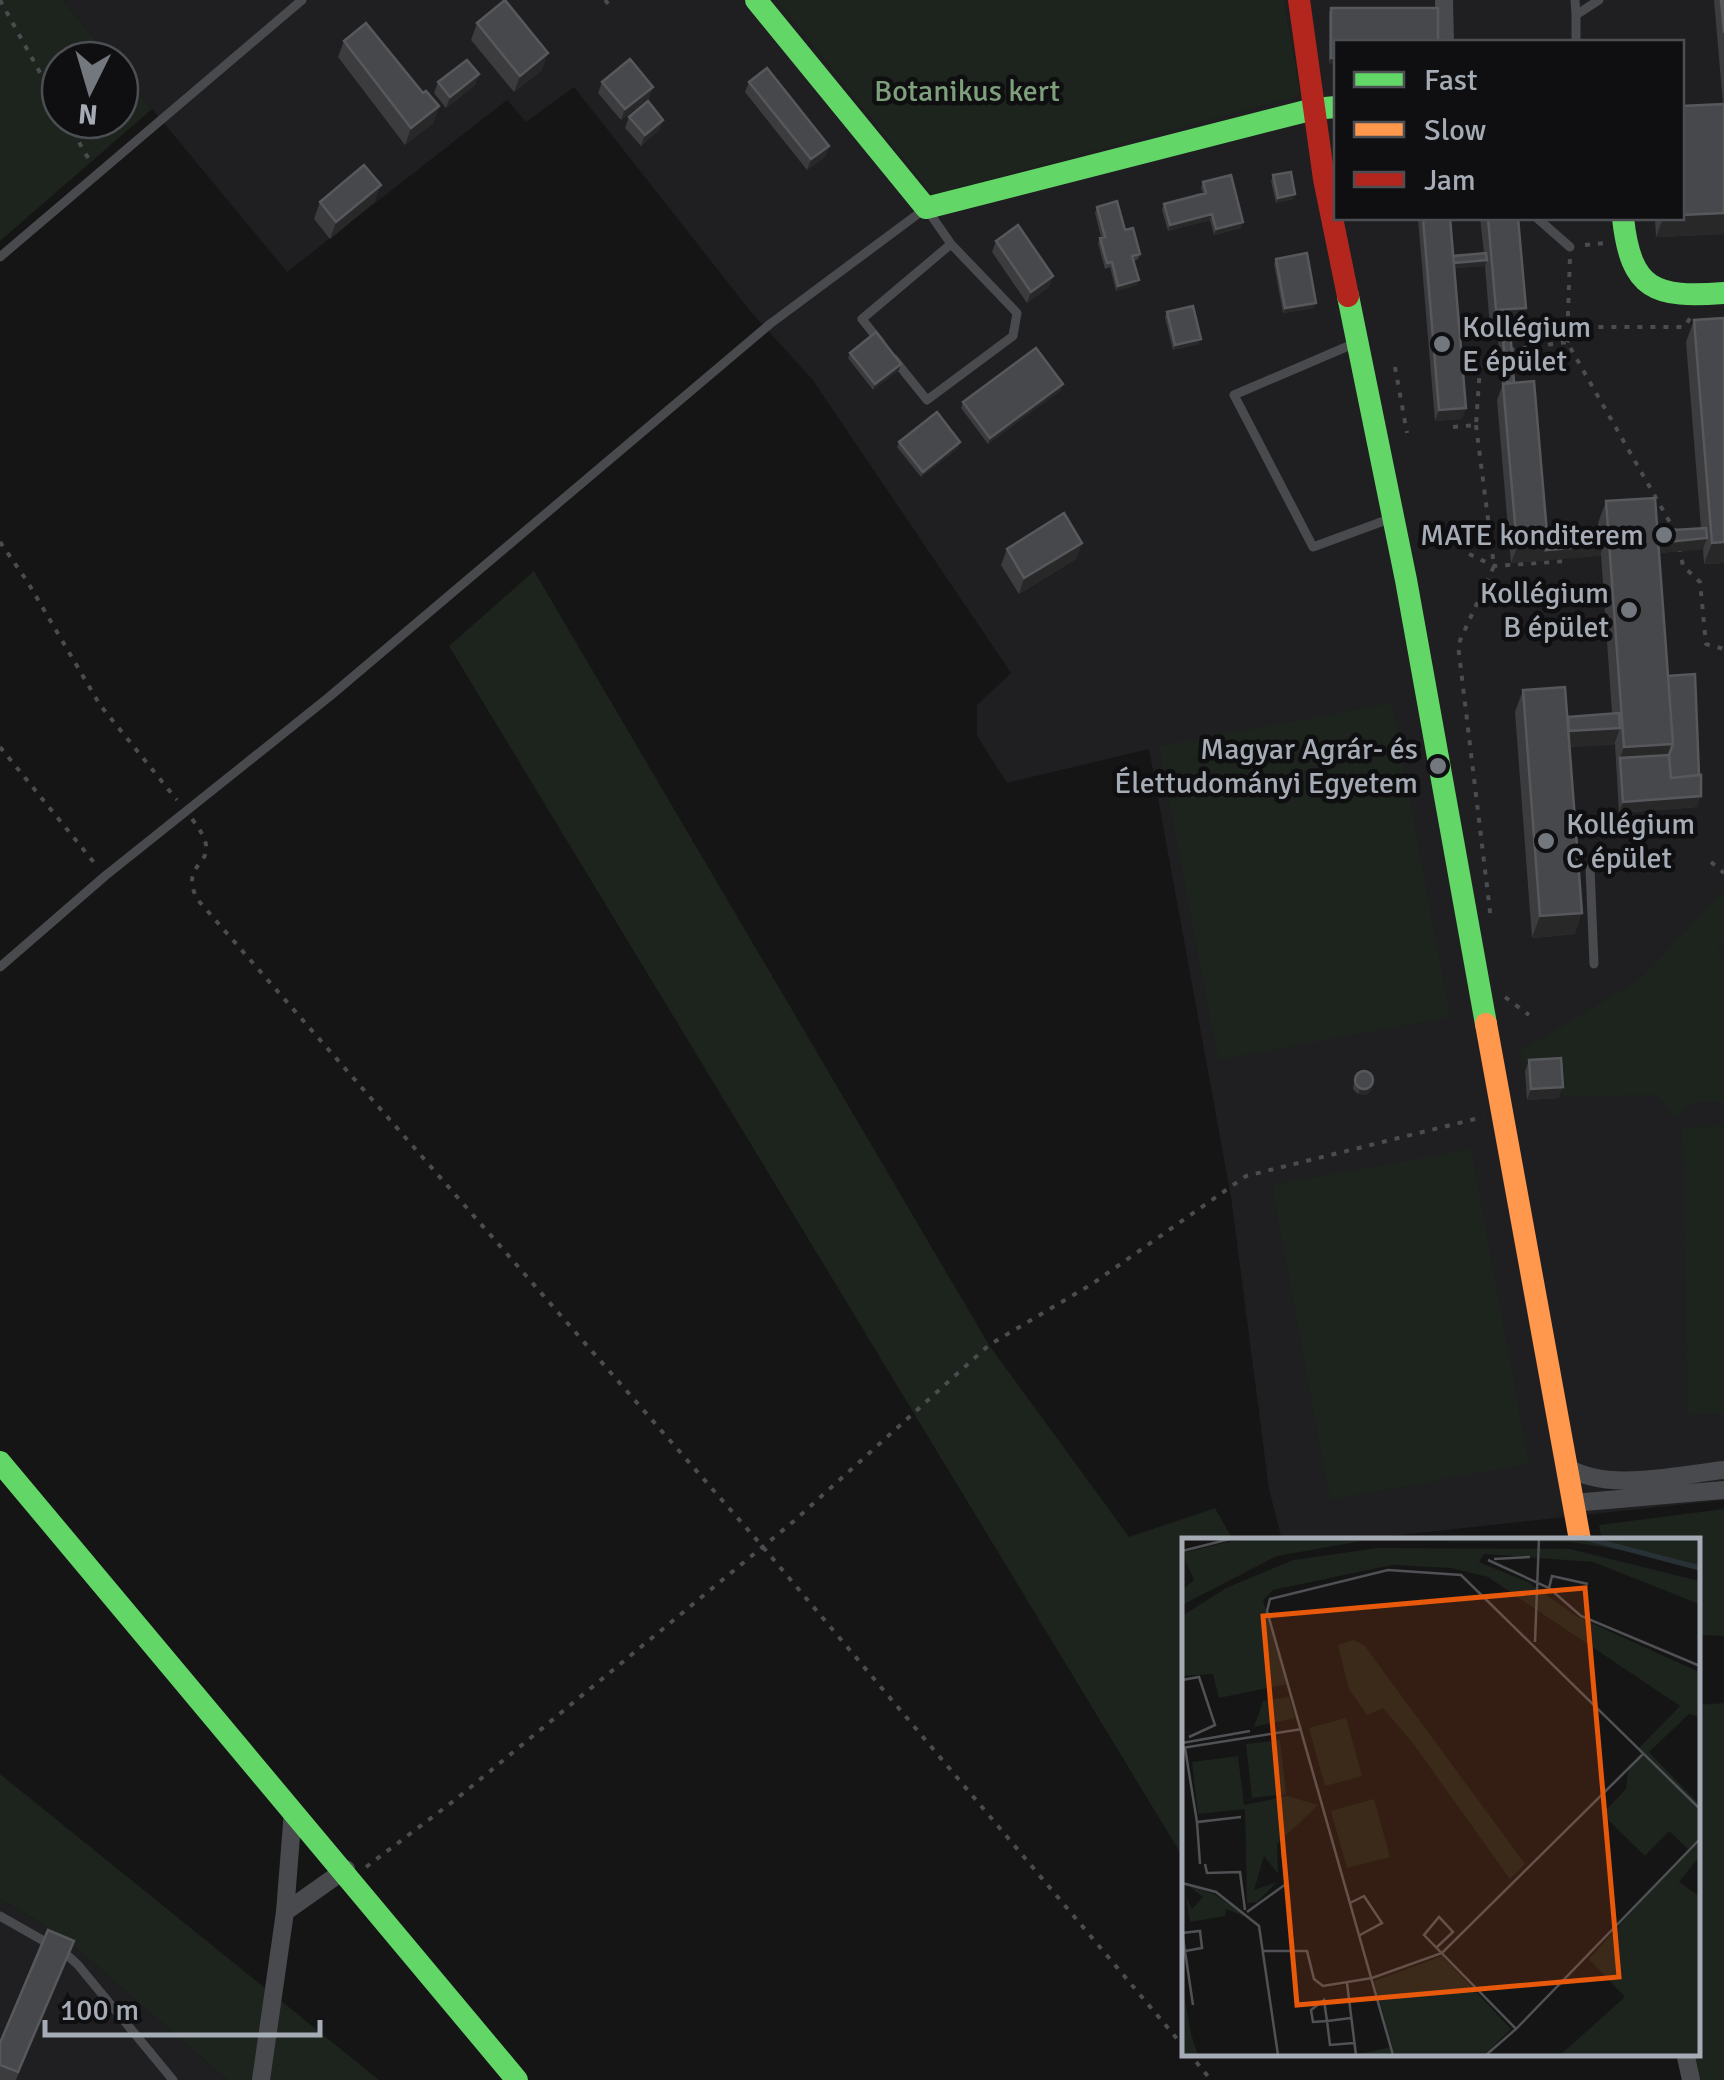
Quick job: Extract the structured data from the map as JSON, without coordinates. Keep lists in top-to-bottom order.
{
  "parks": ["Botanikus kert"],
  "places": [
    "Kollégium E épület",
    "MATE konditerem",
    "Kollégium B épület",
    "Magyar Agrár- és Élettudományi Egyetem",
    "Kollégium C épület"
  ],
  "legend": ["Fast", "Slow", "Jam"],
  "scale_bar": "100 m",
  "north": "bottom"
}
